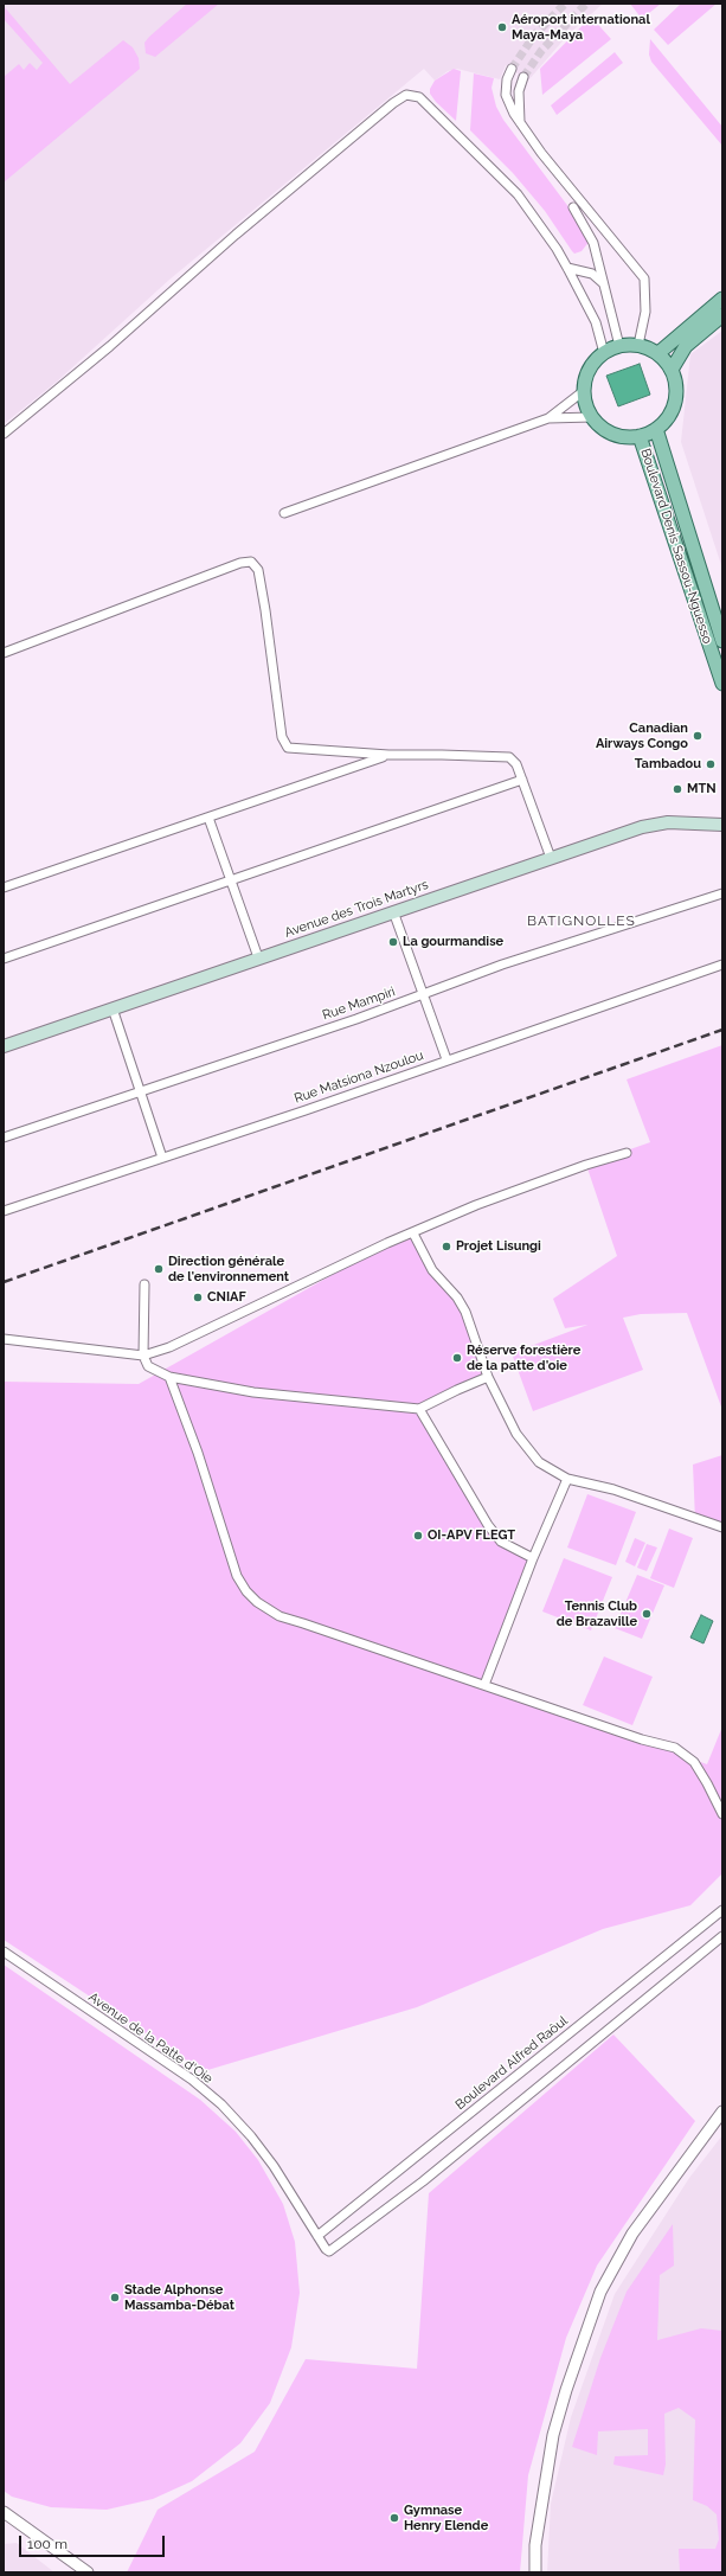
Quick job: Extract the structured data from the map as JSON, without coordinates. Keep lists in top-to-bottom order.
{
  "streets": {
    "main road": ["Boulevard Denis Sassou-Nguesso", "Avenue des Trois Martyrs"],
    "street": [
      "Rue Mampiri",
      "Rue Matsiona Nzoulou",
      "Avenue de la Patte d'Oie",
      "Boulevard Alfred Raôul"
    ]
  },
  "crossings": [
    ["Avenue de la Patte d'Oie", "Boulevard Alfred Raôul"]
  ],
  "districts": ["BATIGNOLLES"],
  "places": [
    "Aéroport international Maya-Maya",
    "Canadian Airways Congo",
    "Tambadou",
    "MTN",
    "La gourmandise",
    "Projet Lisungi",
    "Direction générale de l'environnement",
    "CNIAF",
    "Réserve forestière de la patte d'oie",
    "OI-APV FLEGT",
    "Tennis Club de Brazaville",
    "Stade Alphonse Massamba-Débat",
    "Gymnase Henry Elende"
  ],
  "scale_bar": "100 m"
}
